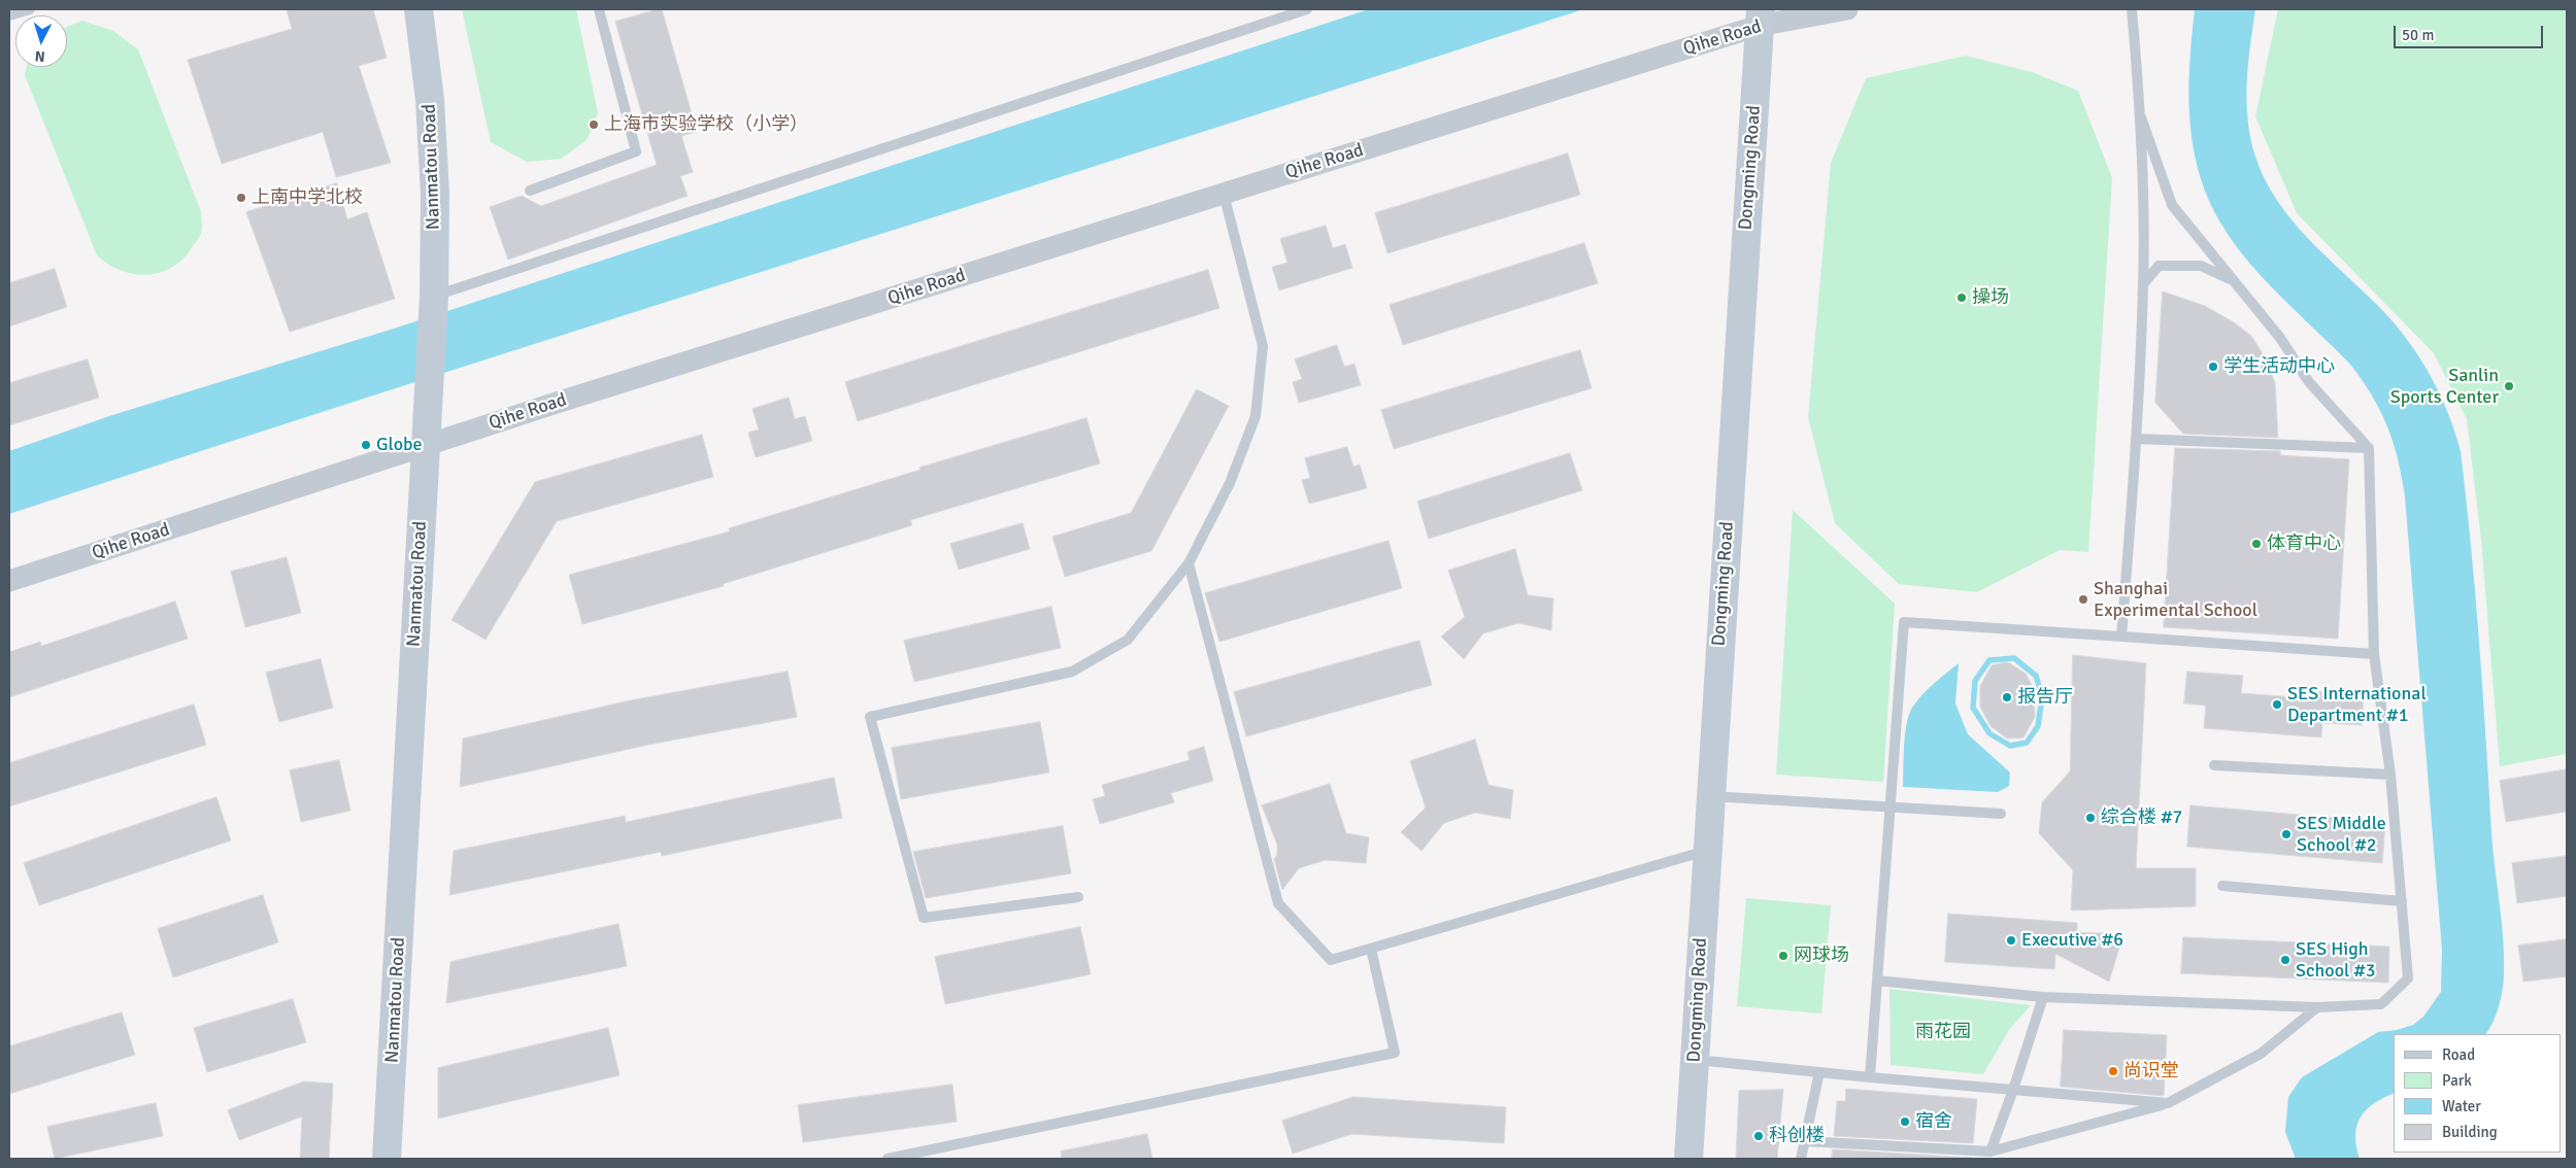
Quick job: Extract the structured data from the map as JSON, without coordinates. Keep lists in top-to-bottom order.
{
  "streets": {
    "street": ["Qihe Road", "Nanmatou Road", "Dongming Road"]
  },
  "crossings": [
    ["Qihe Road", "Nanmatou Road"],
    ["Qihe Road", "Dongming Road"]
  ],
  "parks": ["雨花园"],
  "places": [
    "上海市实验学校（小学）",
    "上南中学北校",
    "操场",
    "学生活动中心",
    "Sanlin Sports Center",
    "Globe",
    "体育中心",
    "Shanghai Experimental School",
    "报告厅",
    "SES International Department #1",
    "综合楼 #7",
    "SES Middle School #2",
    "Executive #6",
    "网球场",
    "SES High School #3",
    "尚识堂",
    "宿舍",
    "科创楼"
  ],
  "legend": [
    "Road",
    "Park",
    "Water",
    "Building"
  ],
  "scale_bar": "50 m",
  "north": "bottom"
}
